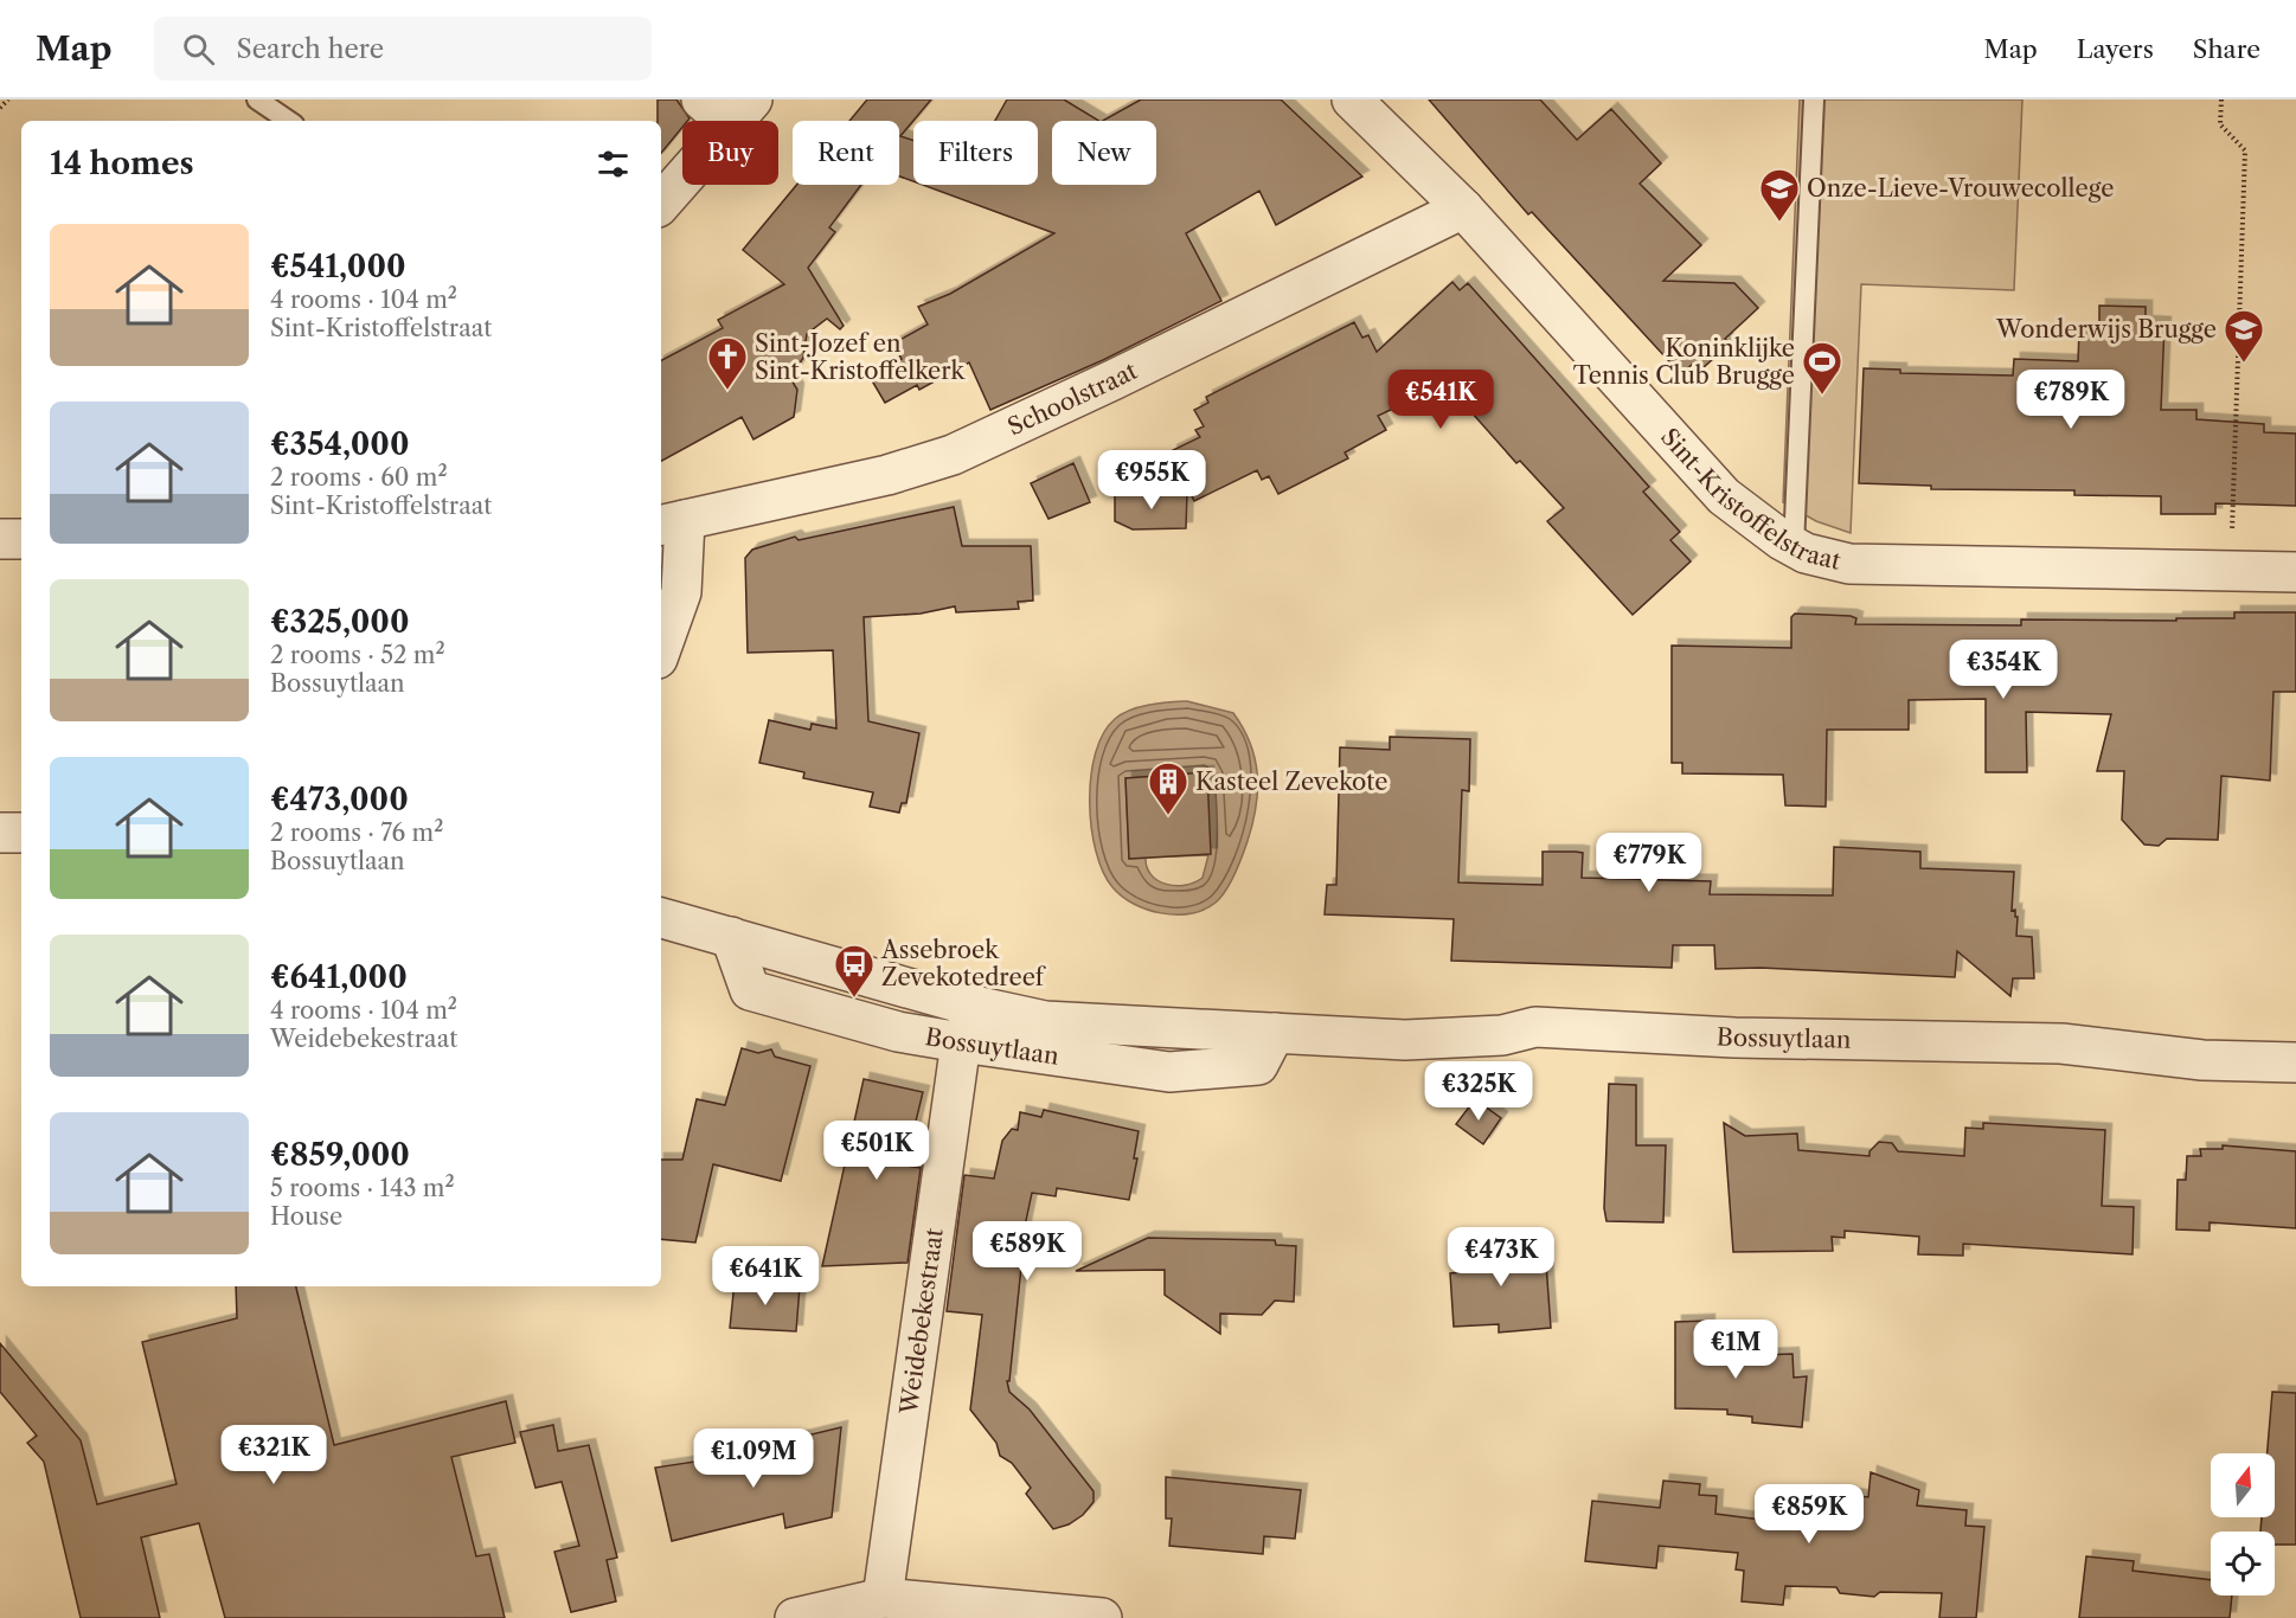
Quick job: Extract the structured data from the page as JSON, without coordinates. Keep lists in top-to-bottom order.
{
  "streets": {
    "street": [
      "Schoolstraat",
      "Sint-Kristoffelstraat",
      "Bossuytlaan",
      "Weidebekestraat"
    ]
  },
  "crossings": [
    ["Schoolstraat", "Sint-Kristoffelstraat"],
    ["Bossuytlaan", "Weidebekestraat"]
  ],
  "places": {
    "school or university": ["Onze-Lieve-Vrouwecollege", "Wonderwijs Brugge"],
    "church": ["Sint-Jozef en Sint-Kristoffelkerk"],
    "sports": ["Koninklijke Tennis Club Brugge"],
    "building": ["Kasteel Zevekote"],
    "bus stop": ["Assebroek Zevekotedreef"]
  },
  "north": "top",
  "page": {
    "header": "Map",
    "search": "Search here",
    "nav": ["Map", "Layers", "Share"],
    "chip": [
      "Buy",
      "Rent",
      "Filters",
      "New"
    ],
    "heading": "14 homes",
    "list": [
      {
        "name": "€541,000",
        "note": "4 rooms · 104 m² · Sint-Kristoffelstraat"
      },
      {
        "name": "€354,000",
        "note": "2 rooms · 60 m² · Sint-Kristoffelstraat"
      },
      {
        "name": "€325,000",
        "note": "2 rooms · 52 m² · Bossuytlaan"
      },
      {
        "name": "€473,000",
        "note": "2 rooms · 76 m² · Bossuytlaan"
      },
      {
        "name": "€641,000",
        "note": "4 rooms · 104 m² · Weidebekestraat"
      },
      {
        "name": "€859,000",
        "note": "5 rooms · 143 m² · House"
      }
    ],
    "price": [
      "€541K",
      "€789K",
      "€955K",
      "€354K",
      "€779K",
      "€325K",
      "€501K",
      "€589K",
      "€473K",
      "€641K",
      "€1M",
      "€321K",
      "€1.09M",
      "€859K"
    ]
  }
}
